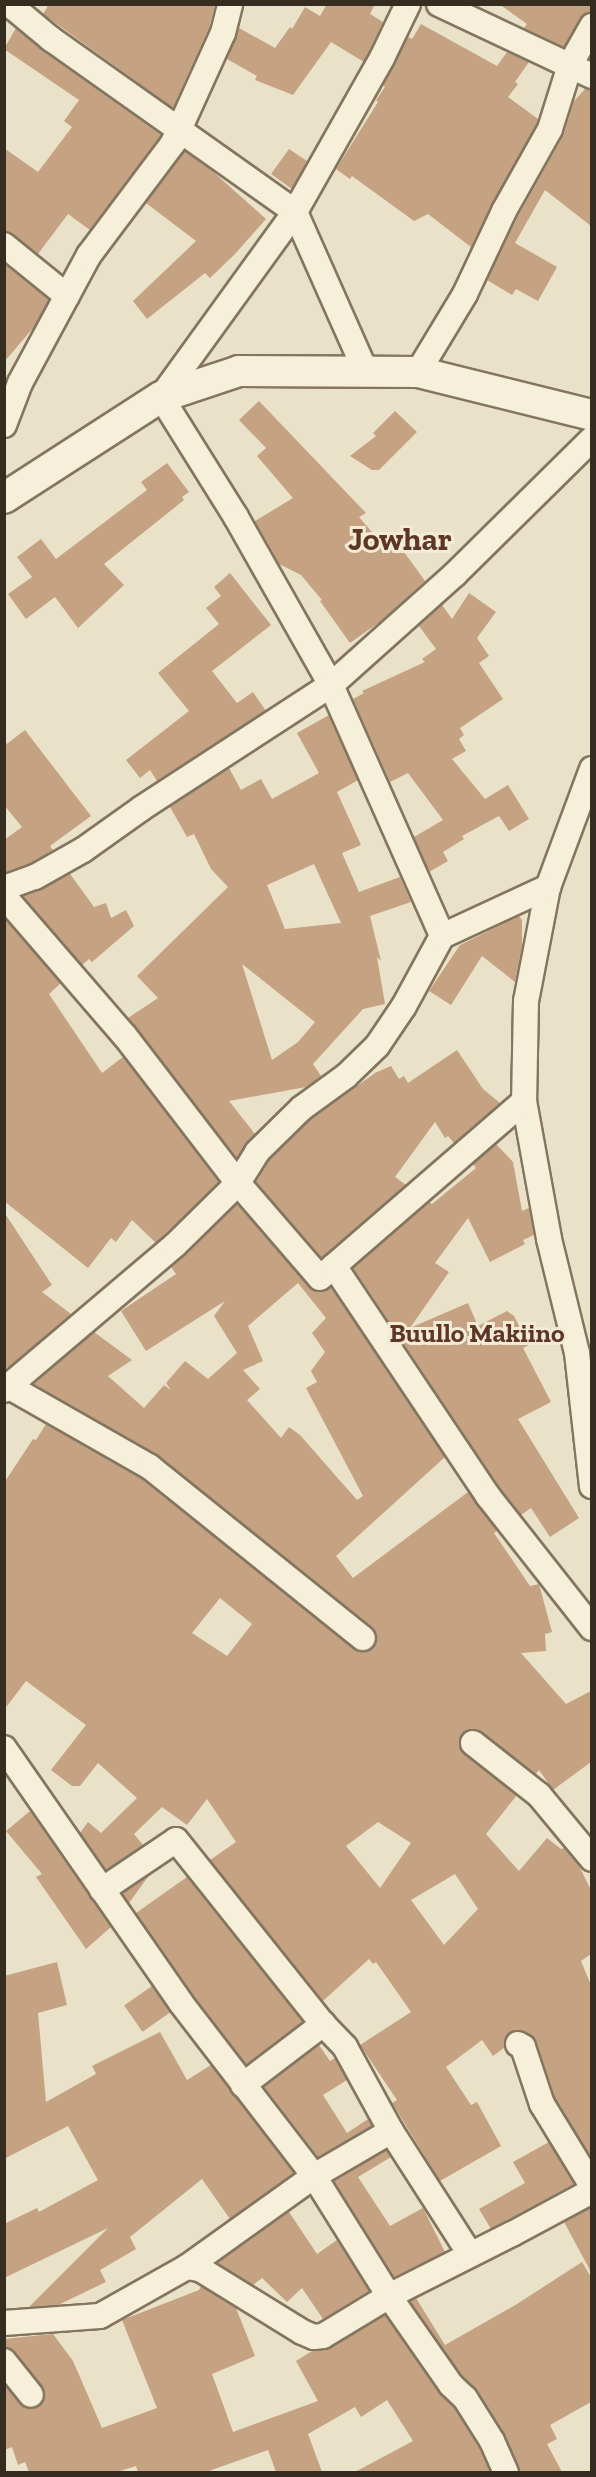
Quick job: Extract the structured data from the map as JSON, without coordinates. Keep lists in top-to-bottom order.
{
  "districts": ["Jowhar", "Buullo Makiino"]
}
